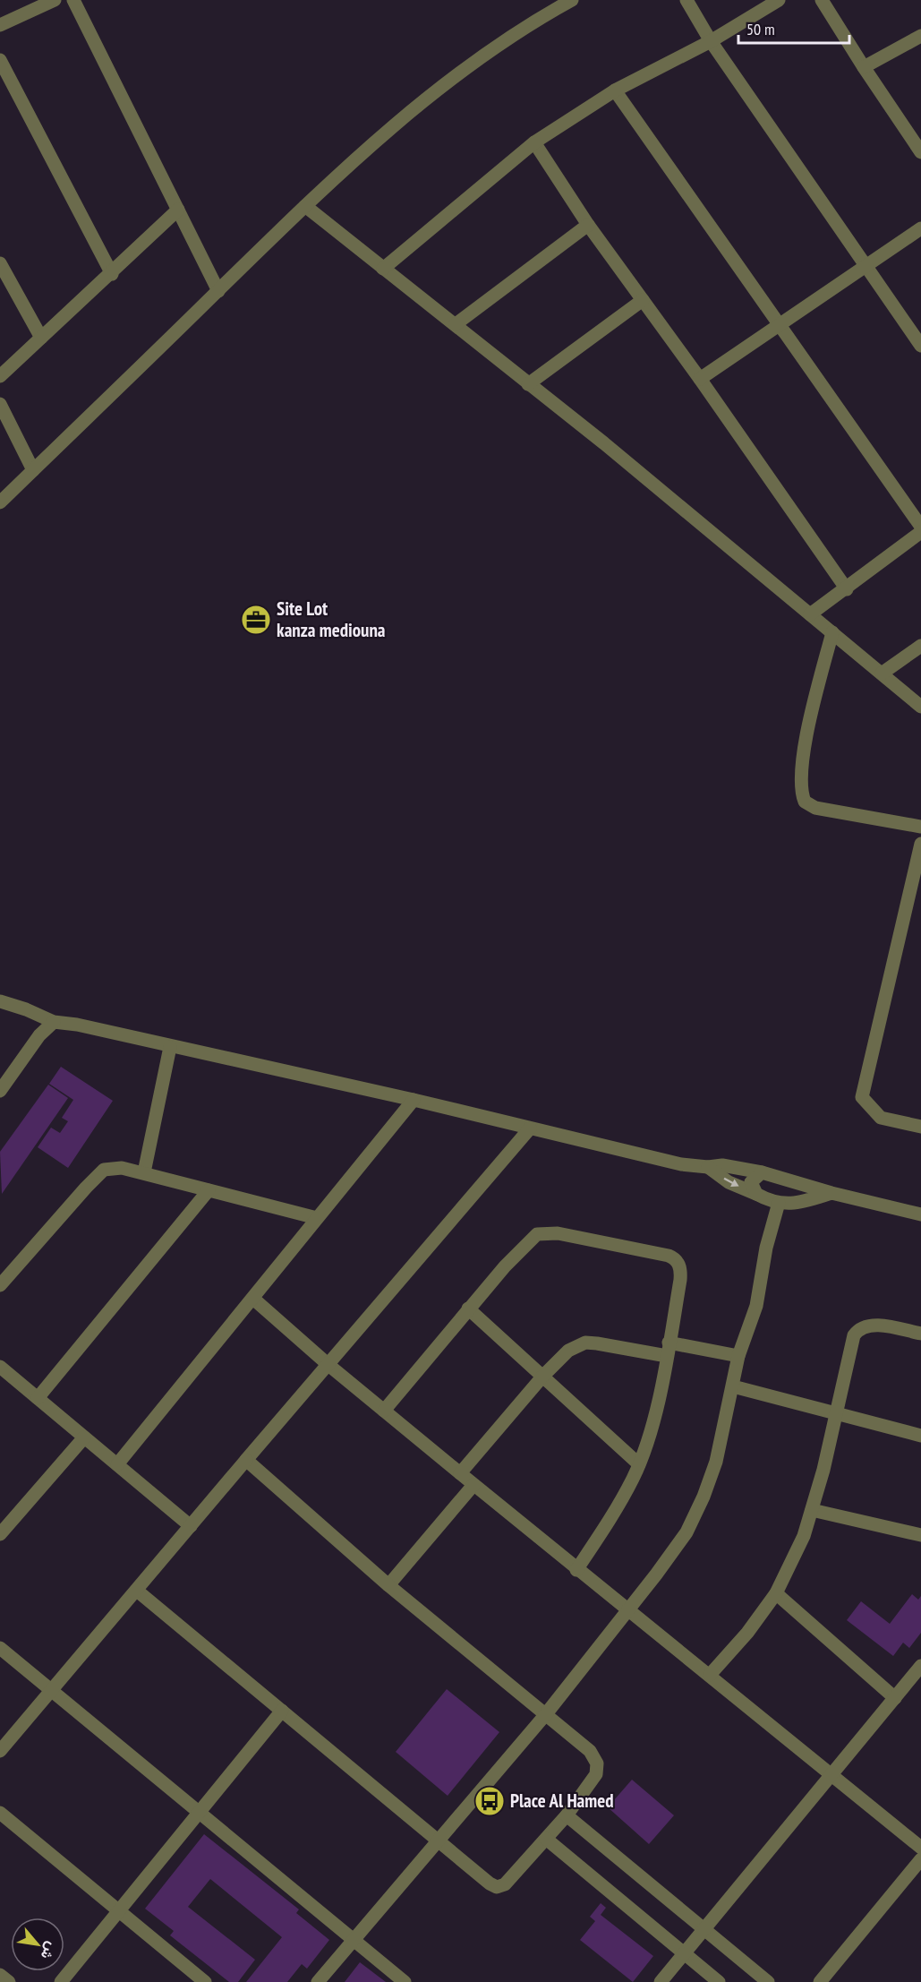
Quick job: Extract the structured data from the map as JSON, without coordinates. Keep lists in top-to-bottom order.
{
  "places": {
    "office": ["Site Lot kanza mediouna"],
    "bus stop": ["Place Al Hamed"]
  },
  "scale_bar": "50 m",
  "north": "bottom right"
}
